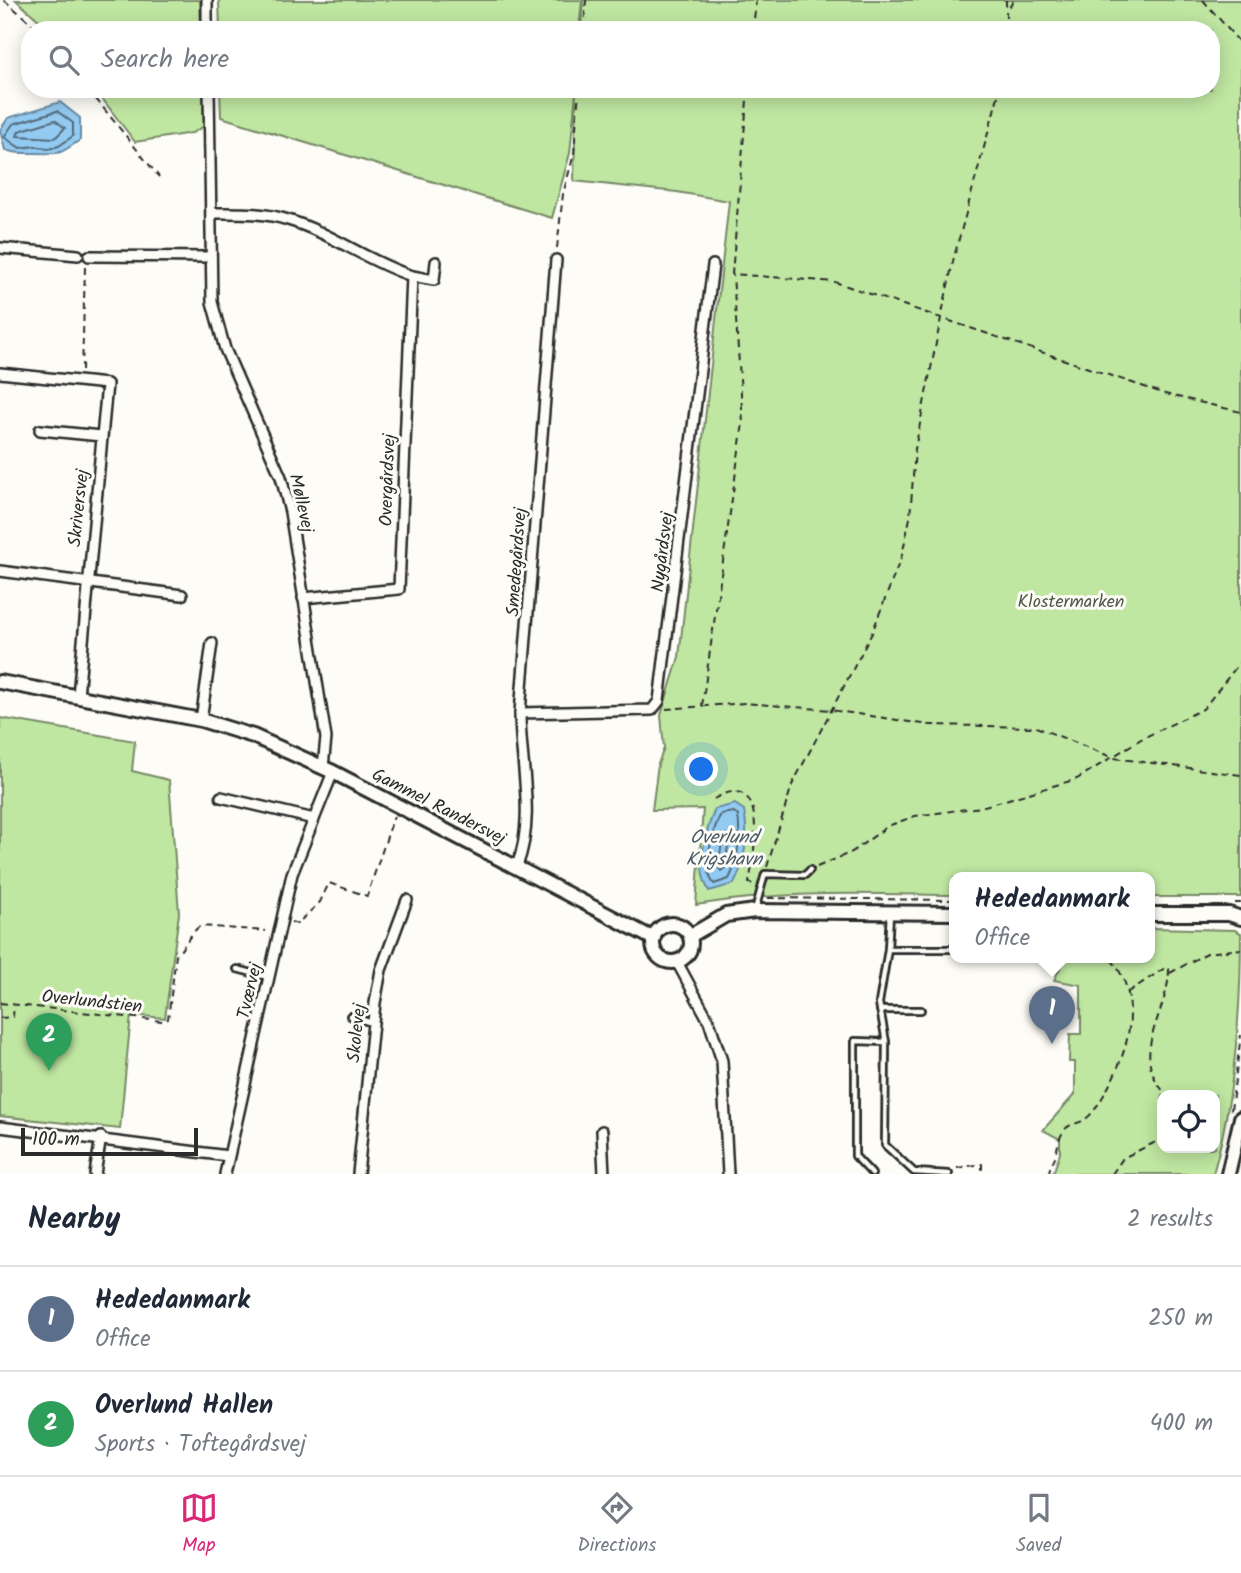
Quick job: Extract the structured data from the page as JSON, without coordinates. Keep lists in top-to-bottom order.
{
  "streets": {
    "street": [
      "Overgårdsvej",
      "Møllevej",
      "Skriversvej",
      "Nygårdsvej",
      "Smedegårdsvej",
      "Gammel Randersvej",
      "Tværvej",
      "Skolevej"
    ],
    "path": ["Overlundstien"]
  },
  "crossings": [
    ["Overgårdsvej", "Møllevej"],
    ["Møllevej", "Gammel Randersvej"],
    ["Møllevej", "Tværvej"],
    ["Skriversvej", "Gammel Randersvej"],
    ["Smedegårdsvej", "Gammel Randersvej"],
    ["Gammel Randersvej", "Tværvej"],
    ["Tværvej", "Overlundstien"]
  ],
  "water": ["Overlund Krigshavn"],
  "parks": ["Klostermarken"],
  "scale_bar": "100 m",
  "page": {
    "search": "Search here",
    "popup": ["Hededanmark", "Office"],
    "pins": ["1", "2"],
    "scale": "100 m",
    "heading": ["Nearby", "2 results"],
    "list": [
      {
        "mark": "1",
        "name": "Hededanmark",
        "note": "Office",
        "value": "250 m"
      },
      {
        "mark": "2",
        "name": "Overlund Hallen",
        "note": "Sports · Toftegårdsvej",
        "value": "400 m"
      }
    ],
    "nav": ["Map", "Directions", "Saved"]
  }
}
